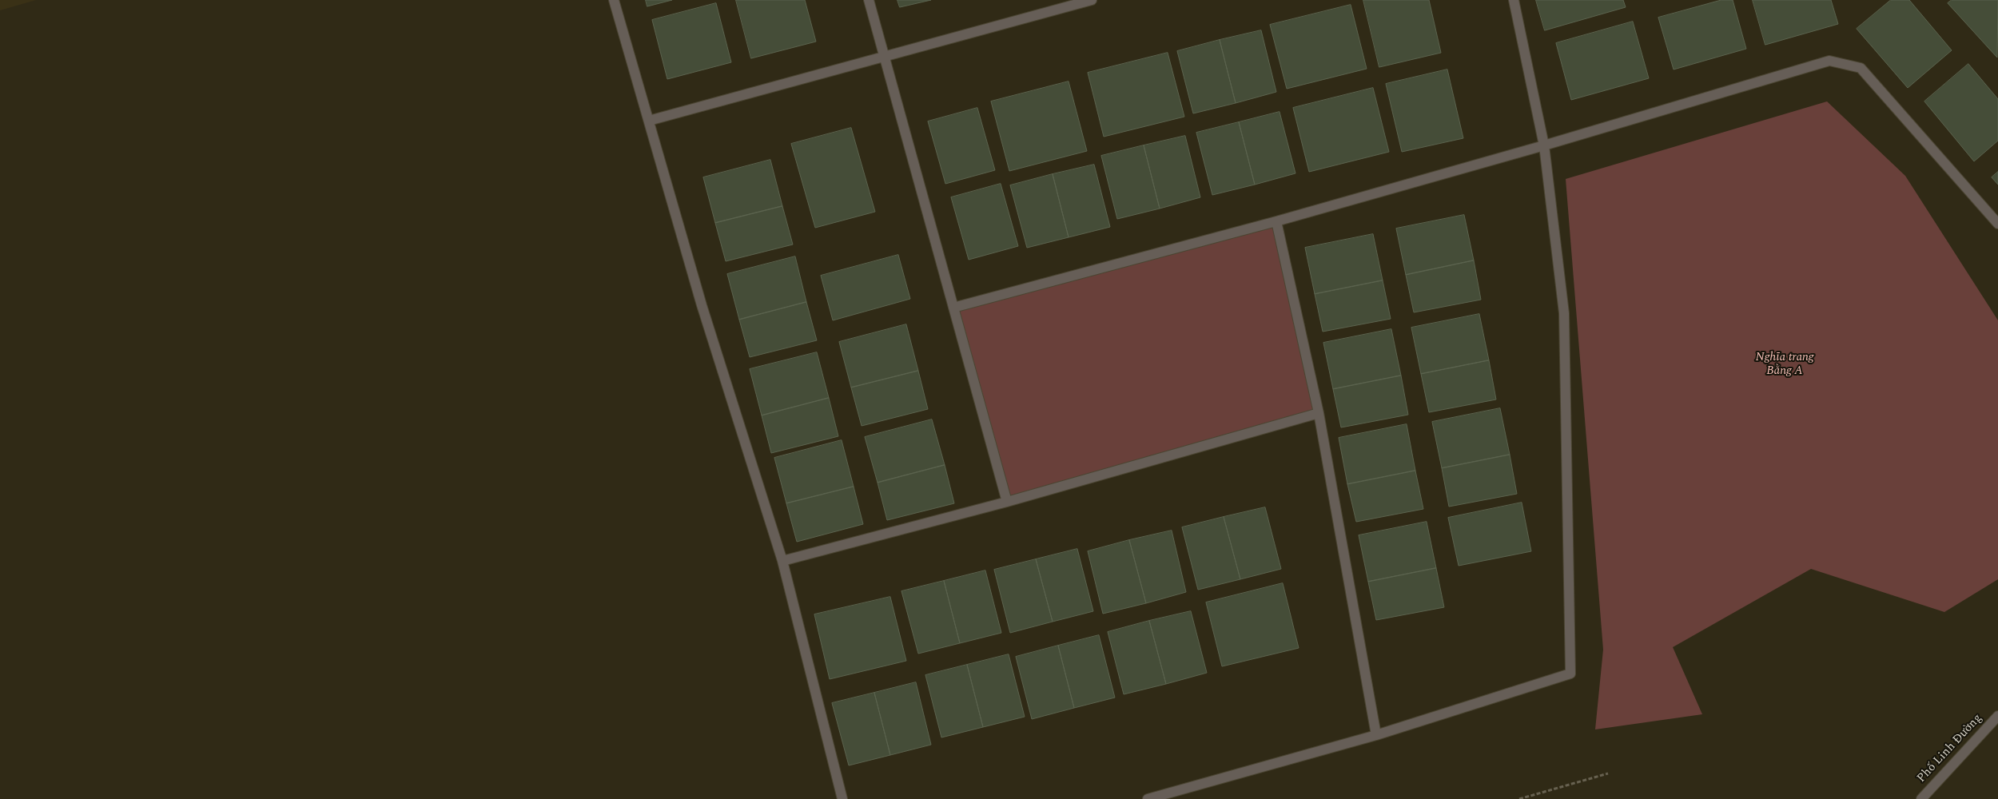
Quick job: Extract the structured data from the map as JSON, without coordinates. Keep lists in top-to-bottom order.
{
  "streets": {
    "street": ["Phố Linh Đường"]
  },
  "parks": ["Nghĩa trang Bằng A"]
}
